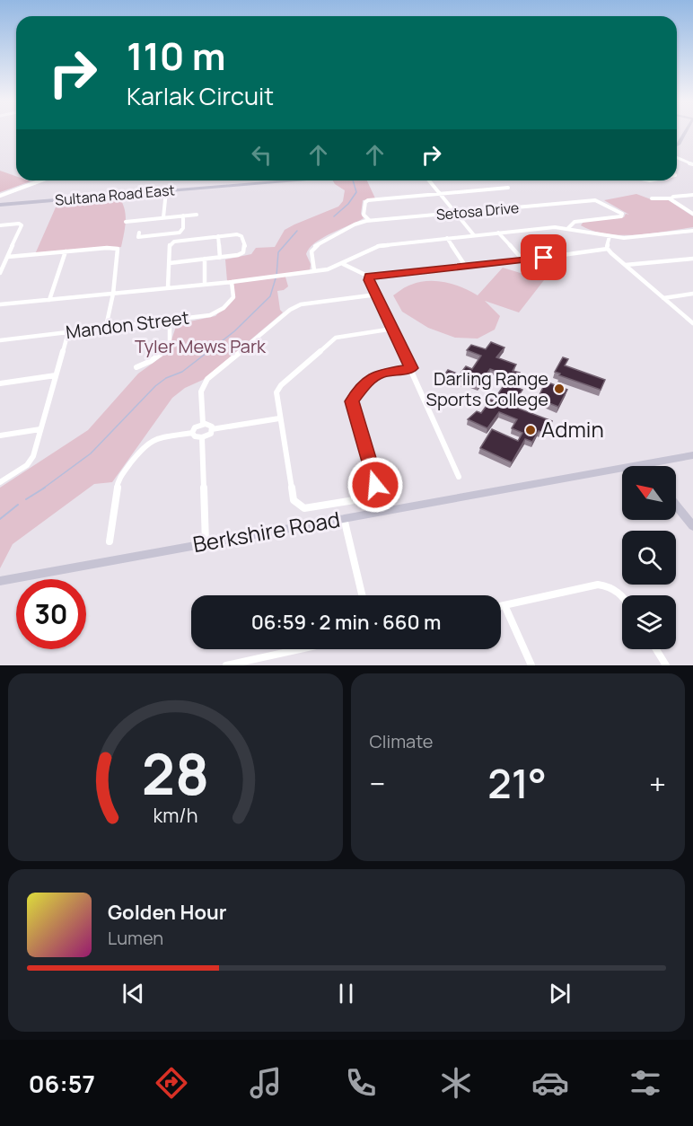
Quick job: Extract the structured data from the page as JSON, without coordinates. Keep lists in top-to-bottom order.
{
  "streets": {
    "street": [
      "Sultana Road East",
      "Setosa Drive",
      "Mandon Street",
      "Berkshire Road"
    ]
  },
  "parks": ["Tyler Mews Park"],
  "places": ["Darling Range Sports College", "Admin"],
  "north": "top left",
  "page": {
    "turn": ["110 m", "Karlak Circuit"],
    "limit": "30",
    "trip": "06:59 · 2 min · 660 m",
    "tile": "Climate",
    "heat": ["−", "21°", "+"],
    "song": ["Golden Hour", "Lumen"],
    "tabs": "06:57",
    "gauge": ["28", "km/h"]
  }
}
